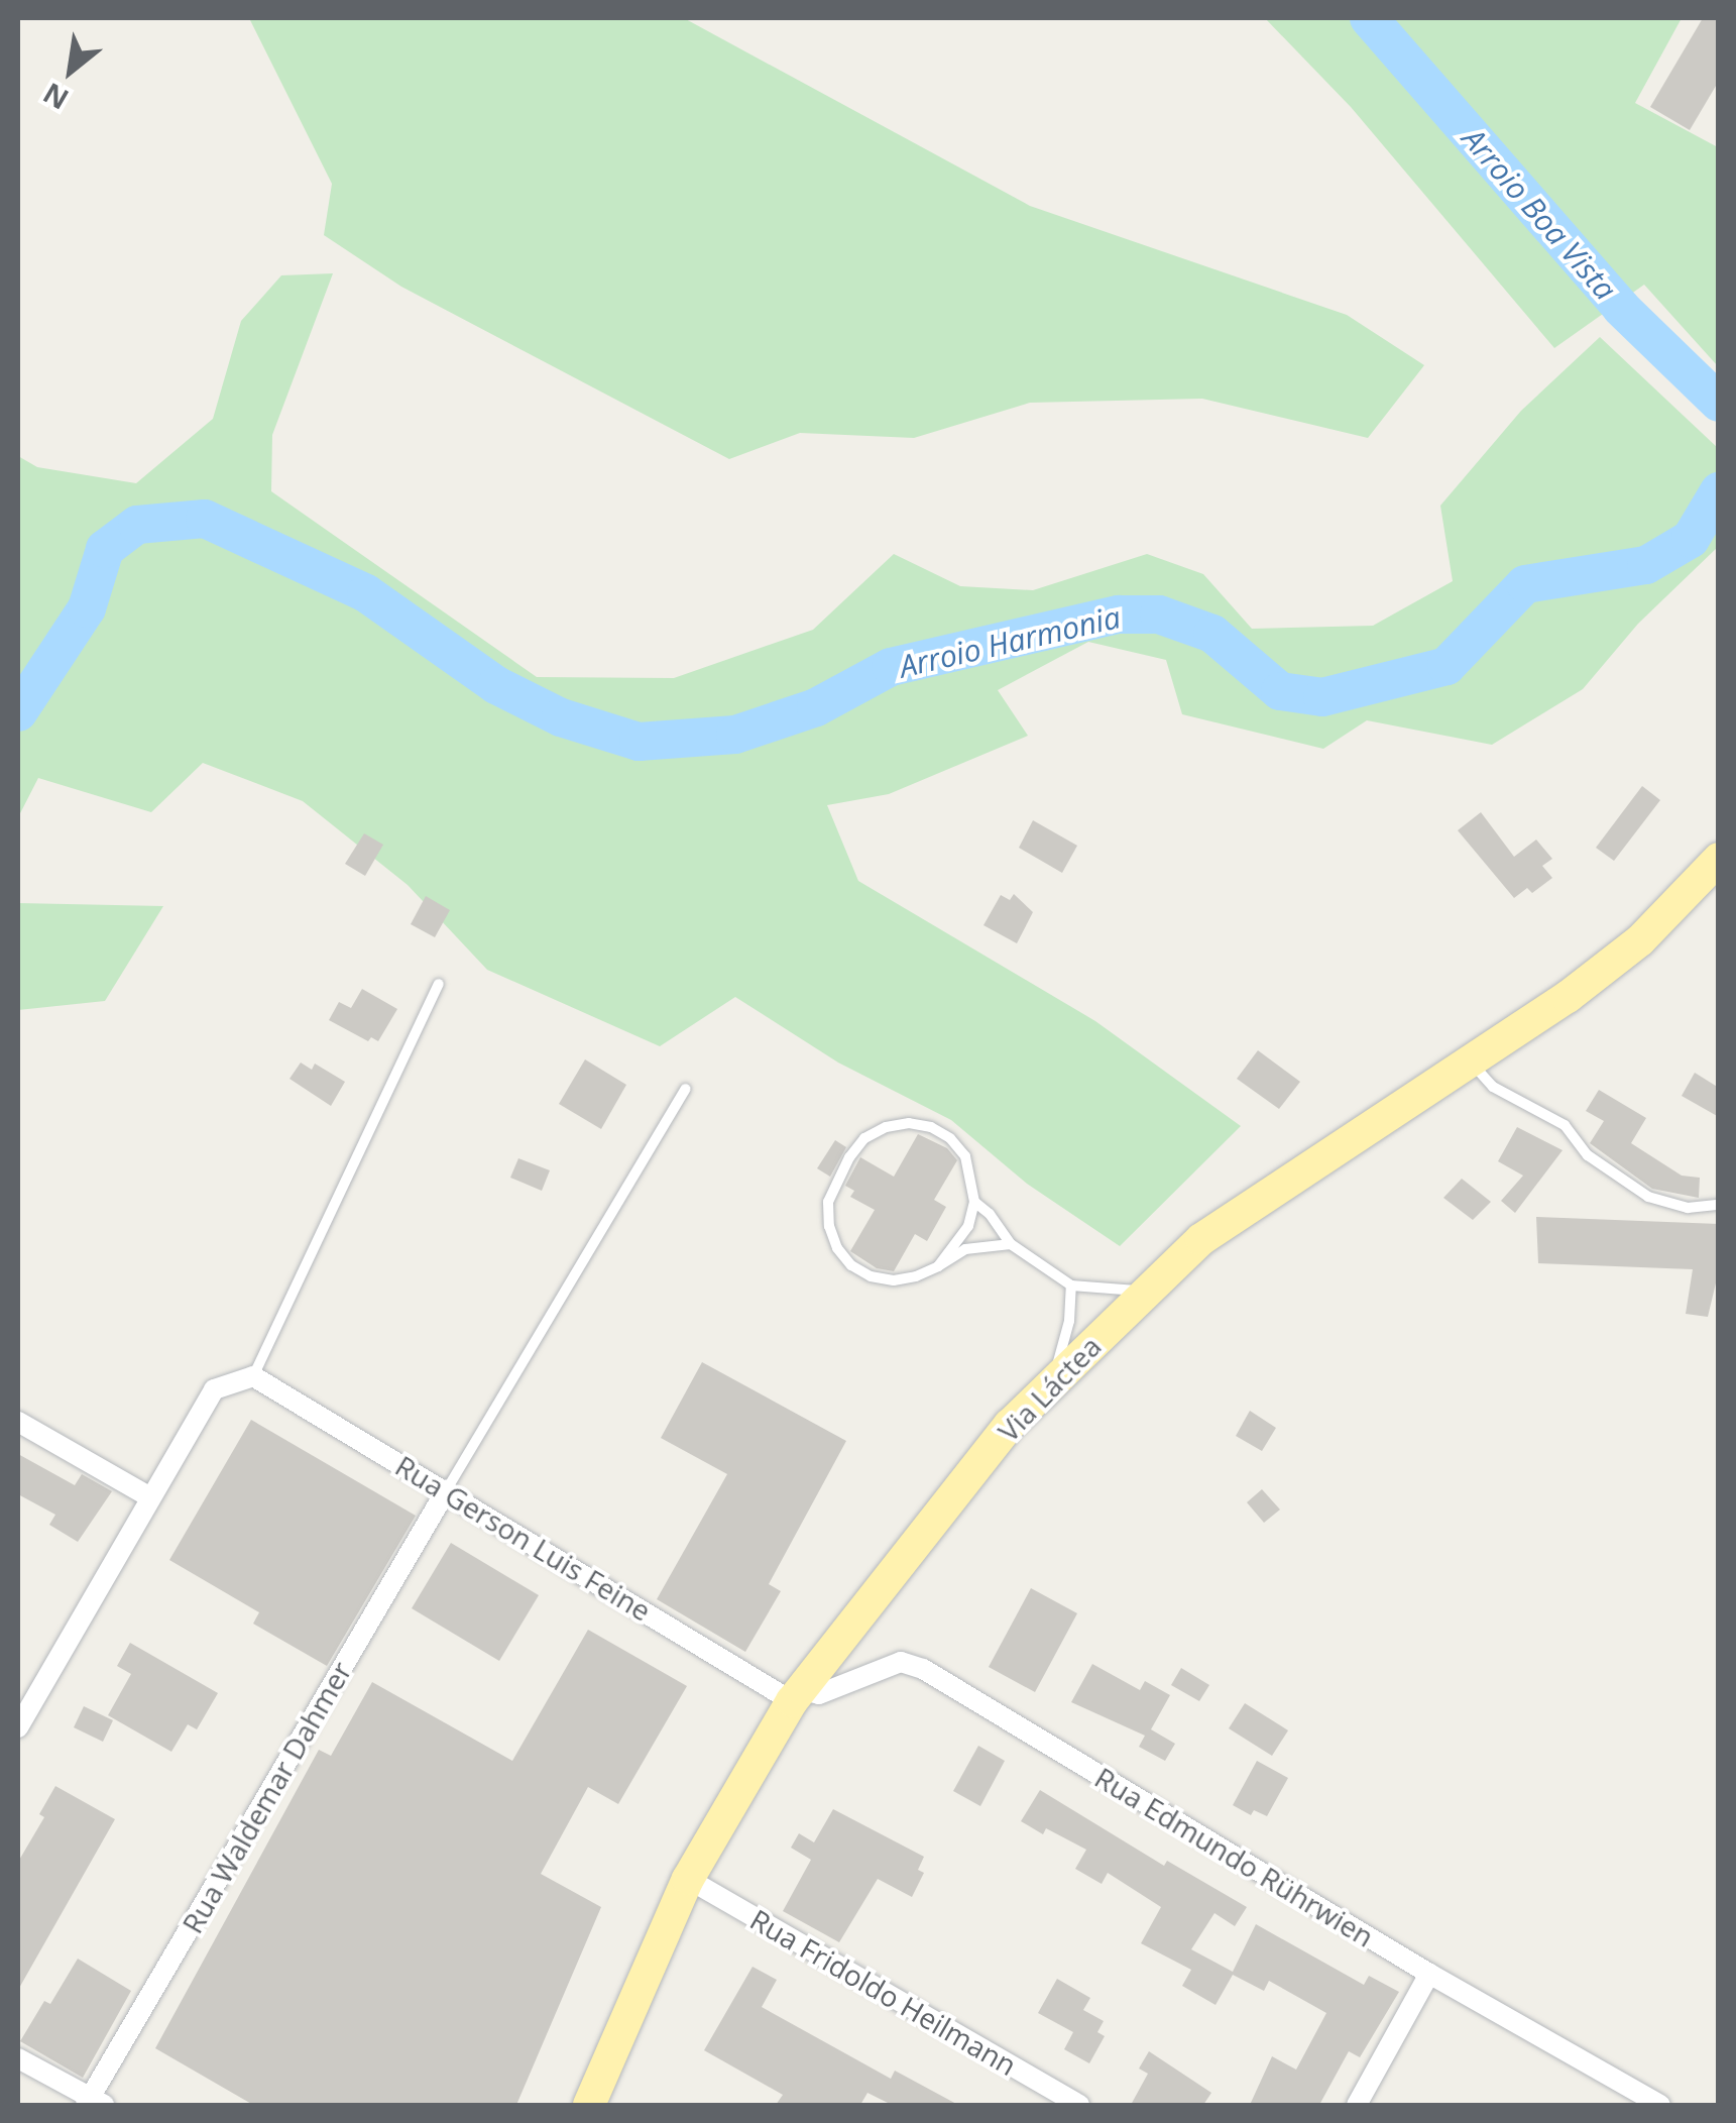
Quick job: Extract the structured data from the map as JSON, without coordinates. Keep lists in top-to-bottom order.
{
  "streets": {
    "main road": ["Via Láctea"],
    "street": [
      "Rua Gerson Luis Feine",
      "Rua Waldemar Dahmer",
      "Rua Edmundo Rührwien",
      "Rua Fridoldo Heilmann"
    ]
  },
  "crossings": [
    ["Via Láctea", "Rua Gerson Luis Feine"],
    ["Via Láctea", "Rua Edmundo Rührwien"],
    ["Via Láctea", "Rua Fridoldo Heilmann"],
    ["Rua Gerson Luis Feine", "Rua Waldemar Dahmer"],
    ["Rua Gerson Luis Feine", "Rua Edmundo Rührwien"]
  ],
  "water": ["Arroio Boa Vista", "Arroio Harmonia"],
  "north": "bottom left"
}
